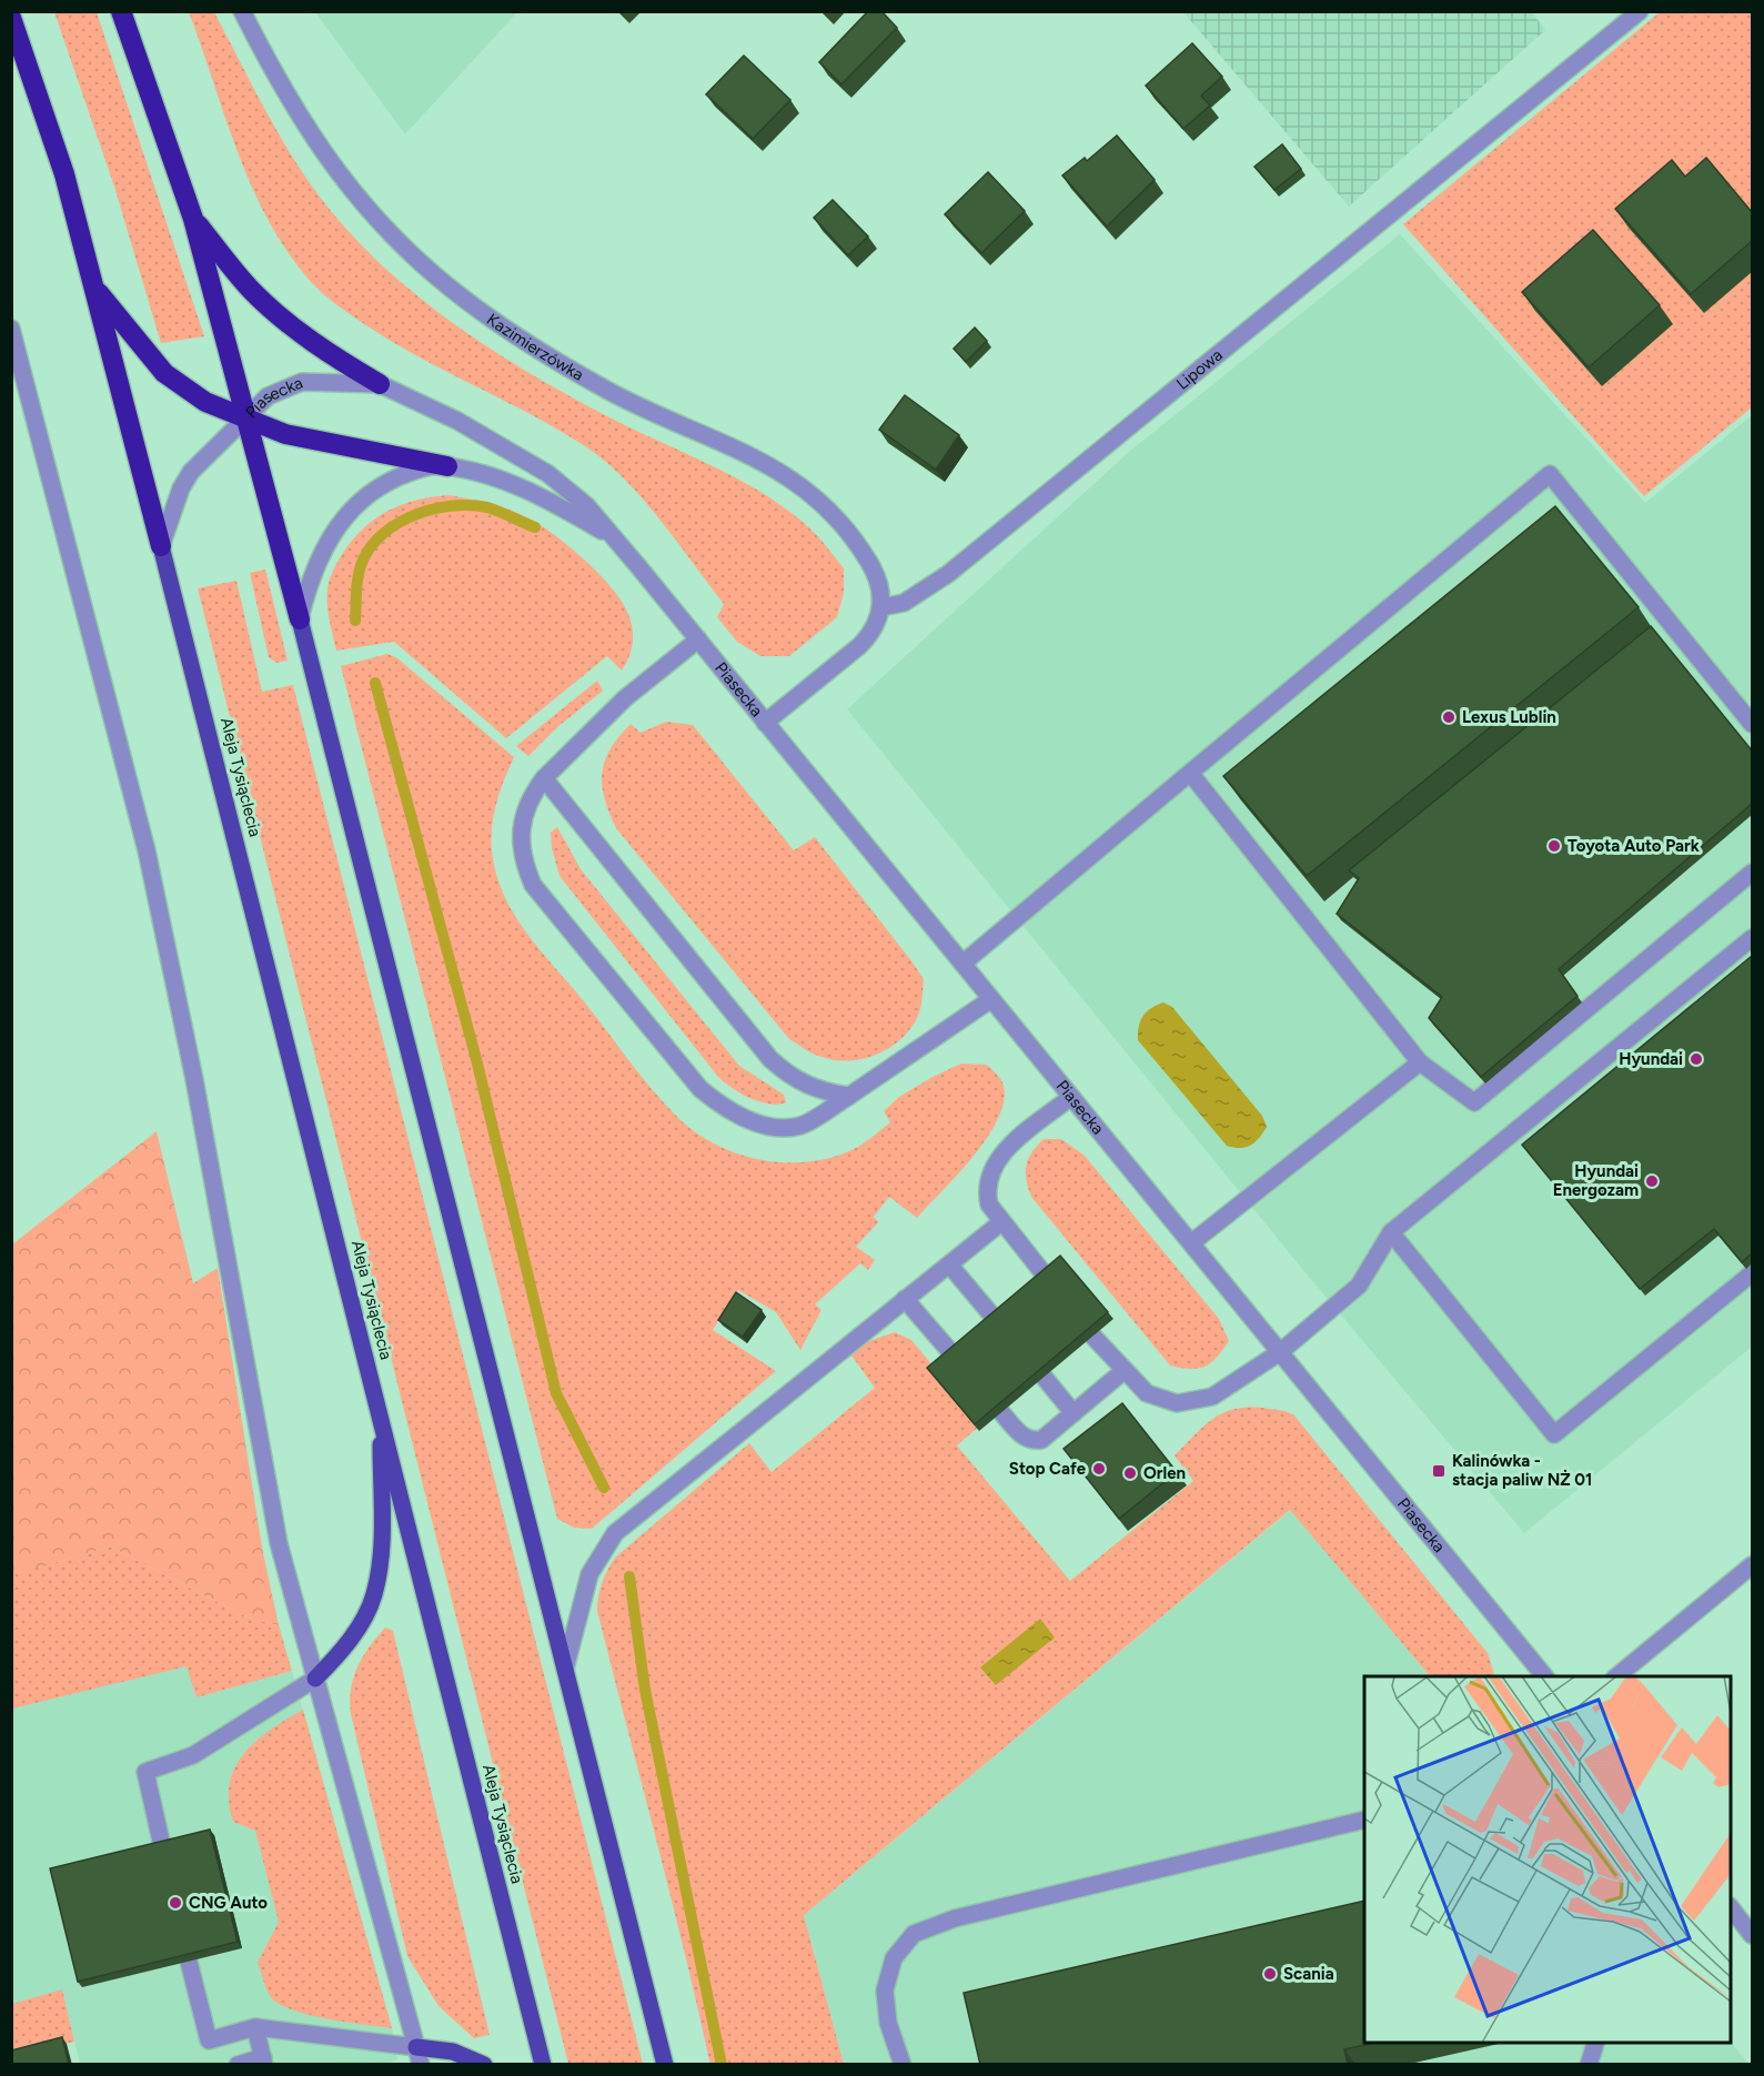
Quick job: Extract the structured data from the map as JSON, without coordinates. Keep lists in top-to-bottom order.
{
  "streets": {
    "main road": ["Aleja Tysiąclecia"],
    "street": ["Kazimierzówka", "Lipowa", "Piasecka"]
  },
  "crossings": [
    ["Kazimierzówka", "Lipowa"],
    ["Piasecka", "Aleja Tysiąclecia"]
  ],
  "places": {
    "other": [
      "Lexus Lublin",
      "Toyota Auto Park",
      "Hyundai",
      "Hyundai Energozam",
      "Stop Cafe",
      "Orlen",
      "CNG Auto",
      "Scania"
    ],
    "transit": ["Kalinówka - stacja paliw NŻ 01"]
  }
}
